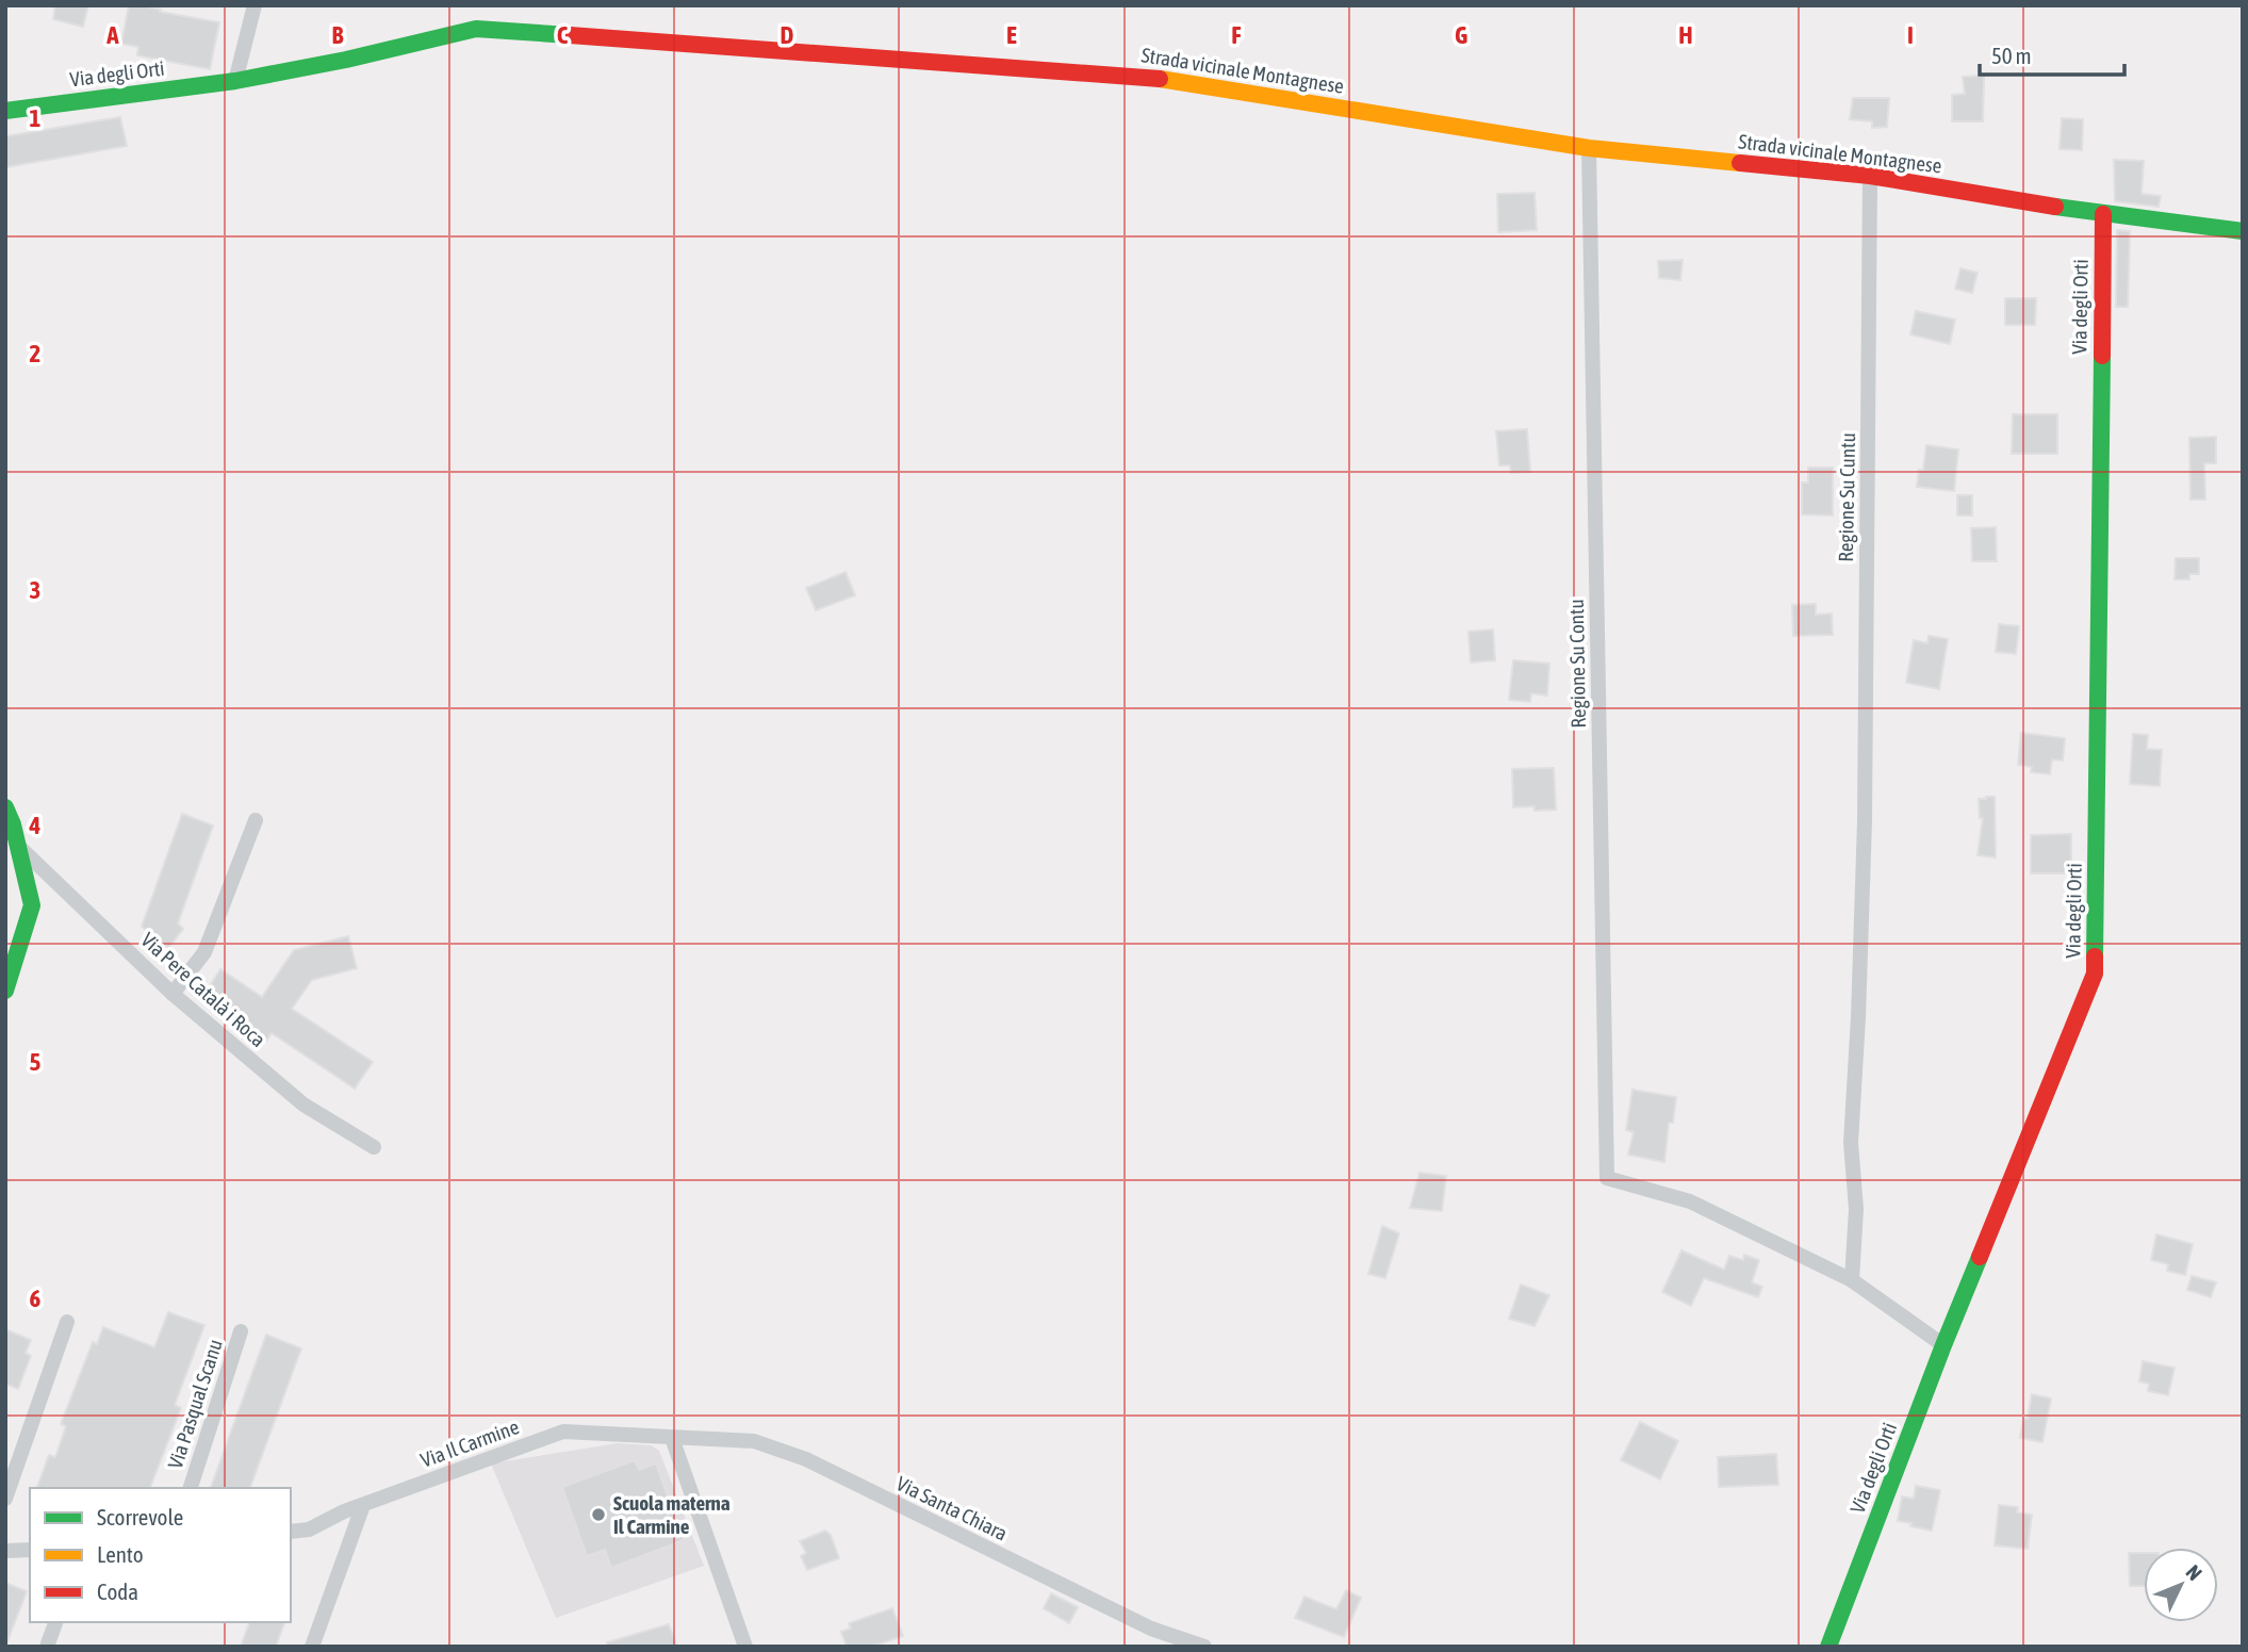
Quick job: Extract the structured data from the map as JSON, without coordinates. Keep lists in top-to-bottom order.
{
  "streets": {
    "street": [
      "Strada vicinale Montagnese",
      "Via degli Orti",
      "Regione Su Cuntu",
      "Regione Su Contu",
      "Via Pere Català i Roca",
      "Via Pasqual Scanu",
      "Via Il Carmine",
      "Via Santa Chiara"
    ]
  },
  "crossings": [
    ["Strada vicinale Montagnese", "Via degli Orti"],
    ["Strada vicinale Montagnese", "Regione Su Cuntu"],
    ["Strada vicinale Montagnese", "Regione Su Contu"],
    ["Regione Su Cuntu", "Regione Su Contu"],
    ["Via Il Carmine", "Via Santa Chiara"]
  ],
  "places": ["Scuola materna Il Carmine"],
  "legend": ["Scorrevole", "Lento", "Coda"],
  "scale_bar": "50 m",
  "north": "top right",
  "grid": {
    "columns": [
      "A",
      "B",
      "C",
      "D",
      "E",
      "F",
      "G",
      "H",
      "I"
    ],
    "rows": [
      "1",
      "2",
      "3",
      "4",
      "5",
      "6"
    ]
  }
}
